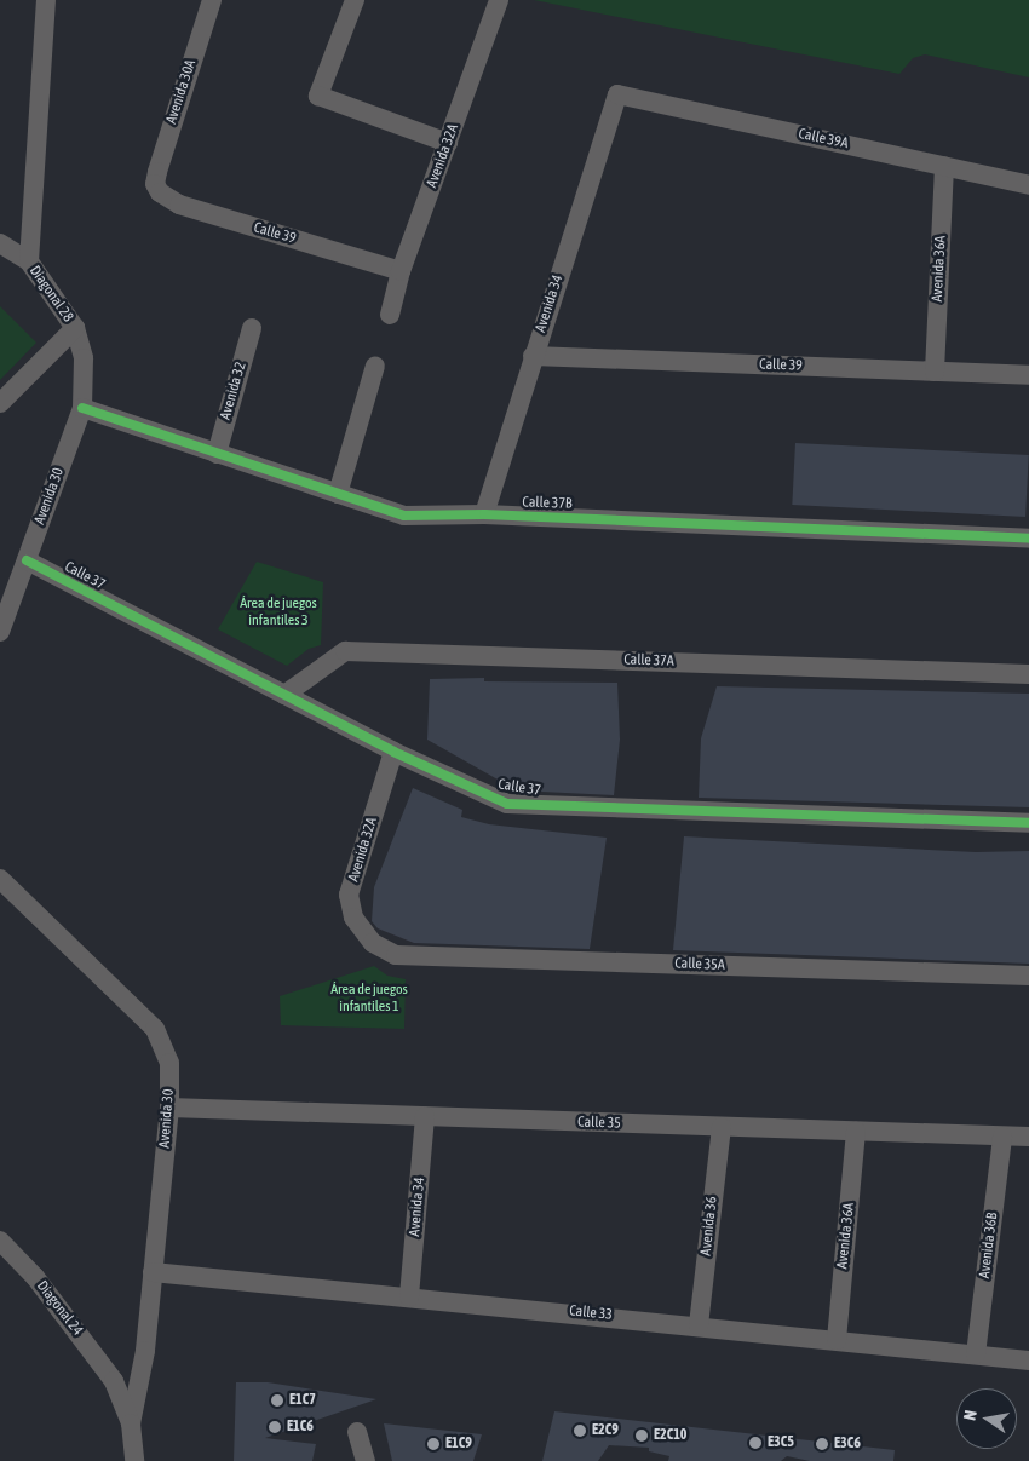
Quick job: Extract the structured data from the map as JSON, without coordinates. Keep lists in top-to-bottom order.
{
  "streets": {
    "street": [
      "Avenida 30A",
      "Calle 39A",
      "Avenida 32A",
      "Calle 39",
      "Avenida 36A",
      "Diagonal 28",
      "Avenida 34",
      "Avenida 32",
      "Avenida 30",
      "Calle 37B",
      "Calle 37",
      "Calle 37A",
      "Calle 35A",
      "Calle 35",
      "Avenida 36",
      "Avenida 36B",
      "Diagonal 24",
      "Calle 33"
    ]
  },
  "crossings": [
    ["Avenida 30A", "Calle 39"],
    ["Calle 39A", "Avenida 36A"],
    ["Calle 39A", "Avenida 34"],
    ["Avenida 32A", "Calle 39"],
    ["Avenida 32A", "Calle 37"],
    ["Avenida 32A", "Calle 35A"],
    ["Calle 39", "Avenida 36A"],
    ["Calle 39", "Avenida 34"],
    ["Avenida 36A", "Calle 35"],
    ["Avenida 36A", "Calle 33"],
    ["Diagonal 28", "Avenida 30"],
    ["Avenida 34", "Calle 37B"],
    ["Avenida 34", "Calle 35"],
    ["Avenida 34", "Calle 33"],
    ["Avenida 32", "Calle 37B"],
    ["Avenida 30", "Calle 37B"],
    ["Avenida 30", "Calle 37"],
    ["Avenida 30", "Calle 35"],
    ["Avenida 30", "Diagonal 24"],
    ["Avenida 30", "Calle 33"],
    ["Calle 37", "Calle 37A"],
    ["Calle 35", "Avenida 36"],
    ["Calle 35", "Avenida 36B"],
    ["Avenida 36", "Calle 33"],
    ["Avenida 36B", "Calle 33"]
  ],
  "parks": ["Área de juegos infantiles 3", "Área de juegos infantiles 1"],
  "places": [
    "E1C7",
    "E1C6",
    "E2C9",
    "E2C10",
    "E3C5",
    "E1C9",
    "E3C6"
  ],
  "north": "left"
}
